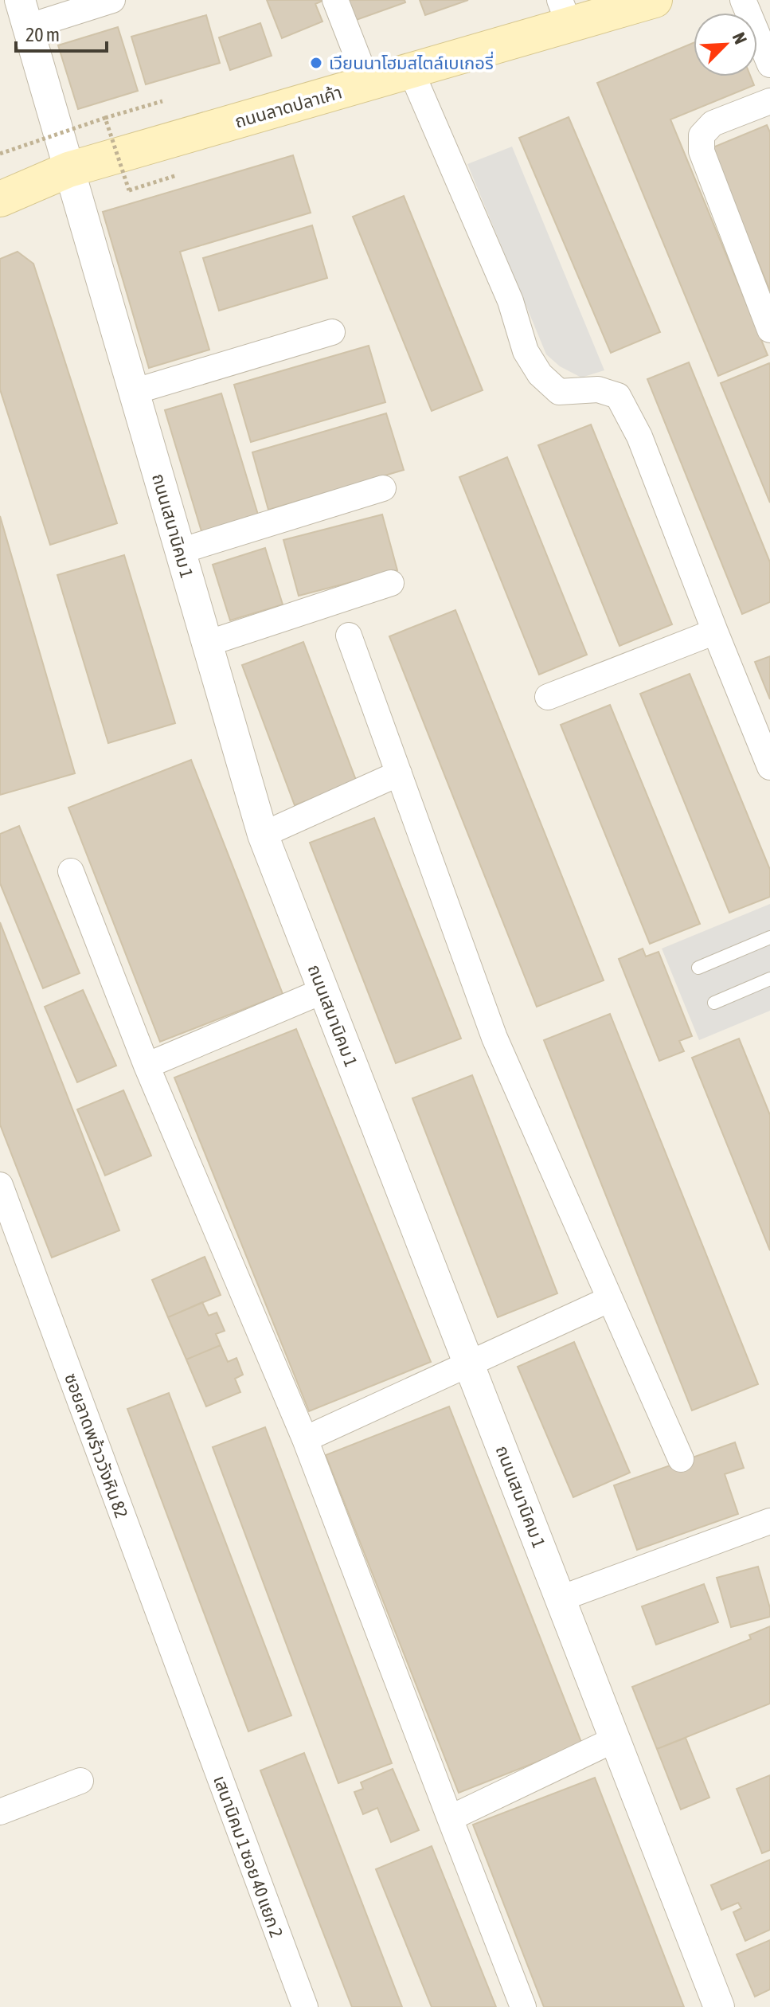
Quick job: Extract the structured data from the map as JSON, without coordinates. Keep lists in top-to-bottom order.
{
  "streets": {
    "main road": ["ถนนลาดปลาเค้า"],
    "street": ["ถนนเสนานิคม 1", "ซอยลาดพร้าววังหิน 82", "เสนานิคม 1 ซอย 40 แยก 2"]
  },
  "crossings": [
    ["ถนนลาดปลาเค้า", "ถนนเสนานิคม 1"],
    ["ซอยลาดพร้าววังหิน 82", "เสนานิคม 1 ซอย 40 แยก 2"]
  ],
  "places": ["เวียนนาโฮมสไตล์เบเกอรี่"],
  "scale_bar": "20 m",
  "north": "top right"
}
